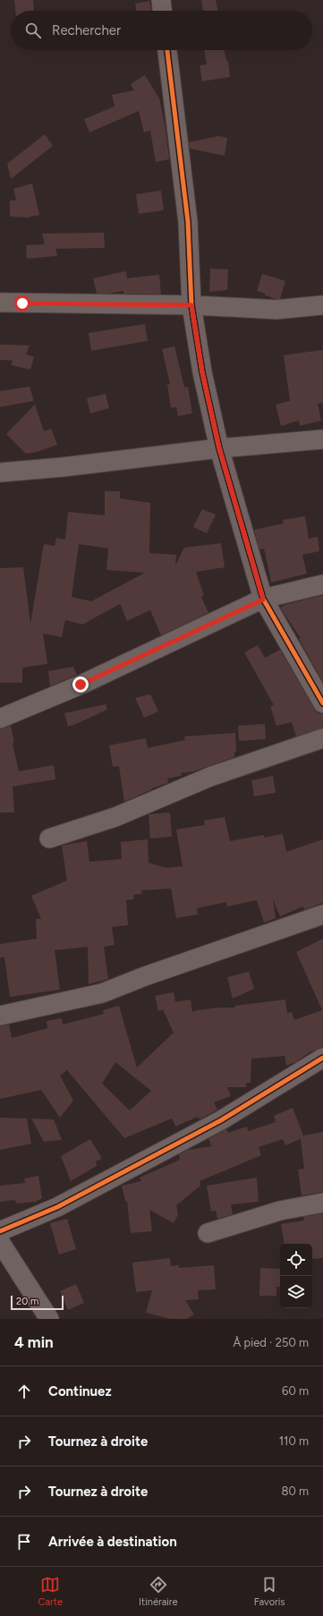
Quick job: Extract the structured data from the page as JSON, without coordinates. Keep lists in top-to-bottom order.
{
  "scale_bar": "20 m",
  "page": {
    "search": "Rechercher",
    "scale": "20 m",
    "heading": ["4 min", "À pied · 250 m"],
    "list": [
      ["Continuez", "60 m"],
      ["Tournez à droite", "110 m"],
      ["Tournez à droite", "80 m"],
      "Arrivée à destination"
    ],
    "nav": ["Carte", "Itinéraire", "Favoris"]
  }
}
